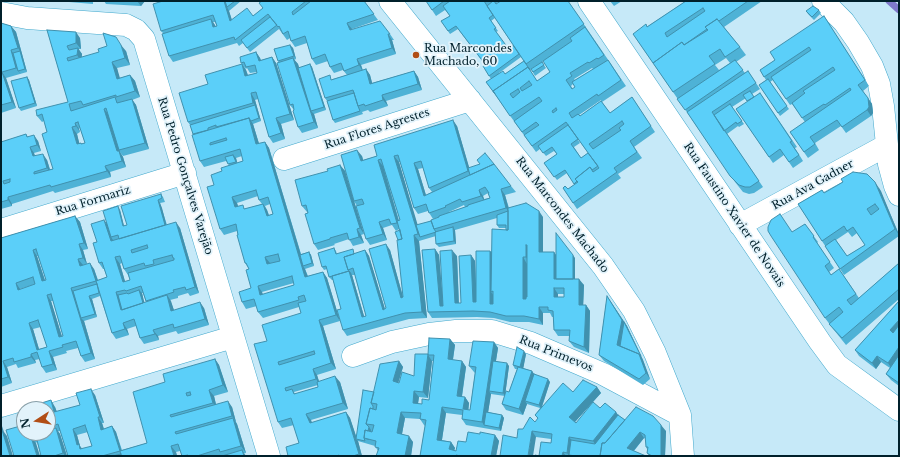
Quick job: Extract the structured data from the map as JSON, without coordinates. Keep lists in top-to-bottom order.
{
  "streets": {
    "street": [
      "Rua Flores Agrestes",
      "Rua Pedro Gonçalves Varejão",
      "Rua Ava Gadner",
      "Rua Formariz",
      "Rua Marcondes Machado",
      "Rua Faustino Xavier de Novais",
      "Rua Primevos"
    ]
  },
  "crossings": [
    ["Rua Flores Agrestes", "Rua Marcondes Machado"],
    ["Rua Pedro Gonçalves Varejão", "Rua Formariz"],
    ["Rua Ava Gadner", "Rua Faustino Xavier de Novais"],
    ["Rua Marcondes Machado", "Rua Primevos"]
  ],
  "places": ["Rua Marcondes Machado, 60"],
  "north": "left"
}
